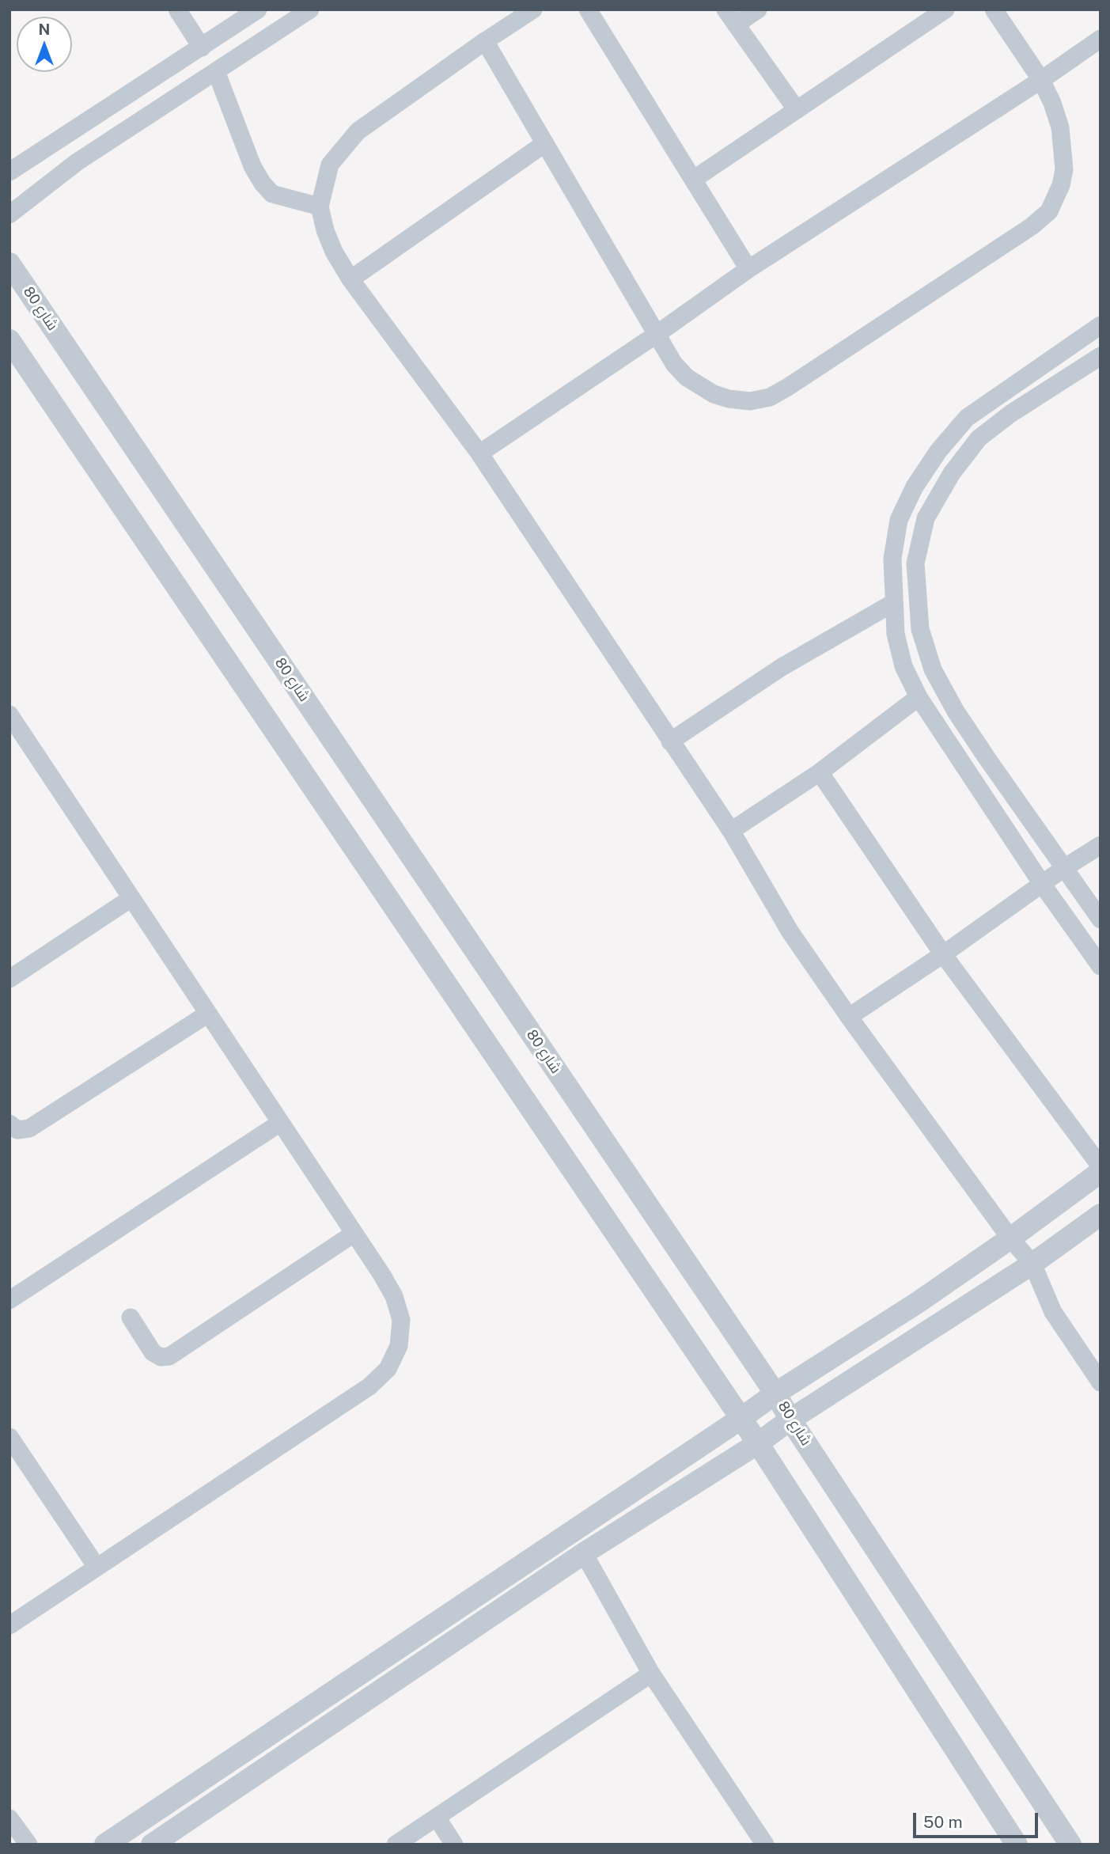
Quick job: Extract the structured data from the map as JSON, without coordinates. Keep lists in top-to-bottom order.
{
  "streets": {
    "street": ["شارع 80"]
  },
  "scale_bar": "50 m",
  "north": "top"
}
